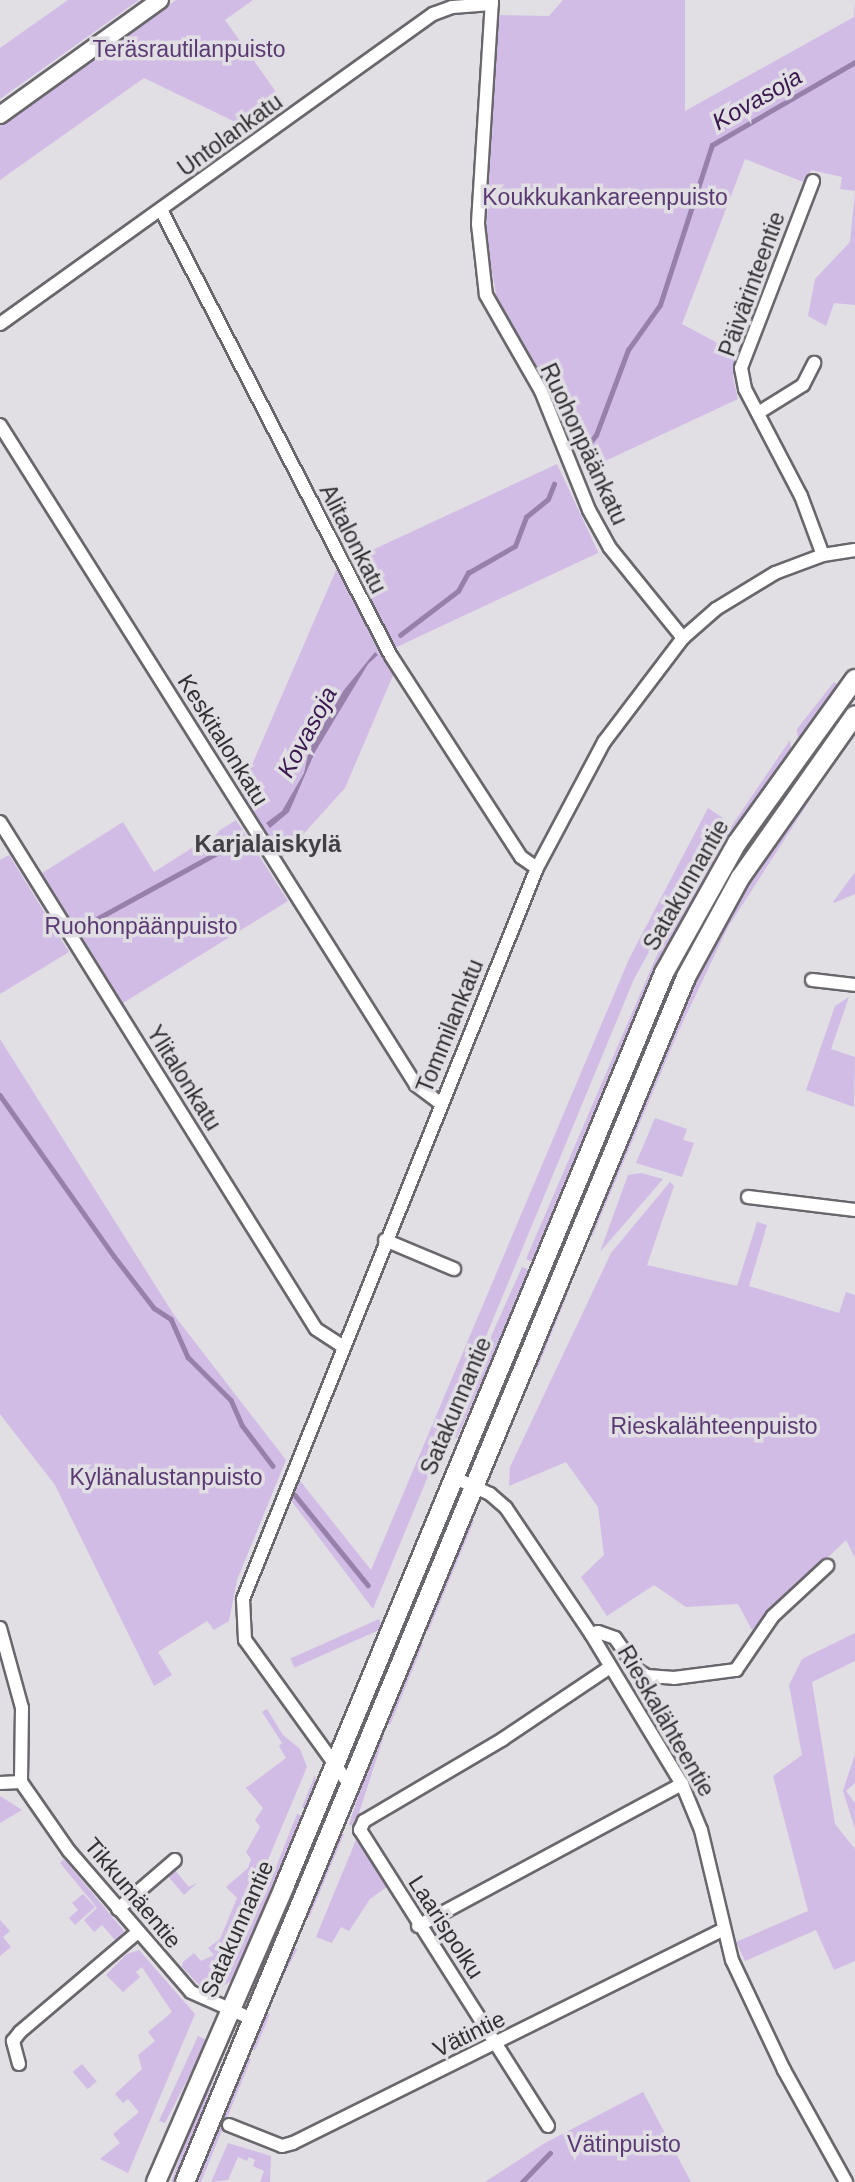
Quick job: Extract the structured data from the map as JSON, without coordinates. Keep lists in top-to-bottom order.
{
  "streets": {
    "main road": ["Satakunnantie"],
    "street": [
      "Untolankatu",
      "Päivärinteentie",
      "Ruohonpäänkatu",
      "Alitalonkatu",
      "Keskitalonkatu",
      "Tommilankatu",
      "Ylitalonkatu",
      "Rieskalähteentie",
      "Tikkumäentie",
      "Laarispolku",
      "Vätintie"
    ]
  },
  "crossings": [
    ["Untolankatu", "Ruohonpäänkatu"],
    ["Untolankatu", "Alitalonkatu"],
    ["Päivärinteentie", "Tommilankatu"],
    ["Ruohonpäänkatu", "Tommilankatu"],
    ["Alitalonkatu", "Tommilankatu"],
    ["Keskitalonkatu", "Tommilankatu"],
    ["Satakunnantie", "Tommilankatu"],
    ["Satakunnantie", "Rieskalähteentie"],
    ["Satakunnantie", "Tikkumäentie"],
    ["Tommilankatu", "Ylitalonkatu"],
    ["Rieskalähteentie", "Laarispolku"],
    ["Rieskalähteentie", "Vätintie"],
    ["Laarispolku", "Vätintie"]
  ],
  "districts": ["Karjalaiskylä"],
  "water": ["Kovasoja"],
  "parks": [
    "Teräsrautilanpuisto",
    "Koukkukankareenpuisto",
    "Ruohonpäänpuisto",
    "Rieskalähteenpuisto",
    "Kylänalustanpuisto",
    "Vätinpuisto"
  ]
}
